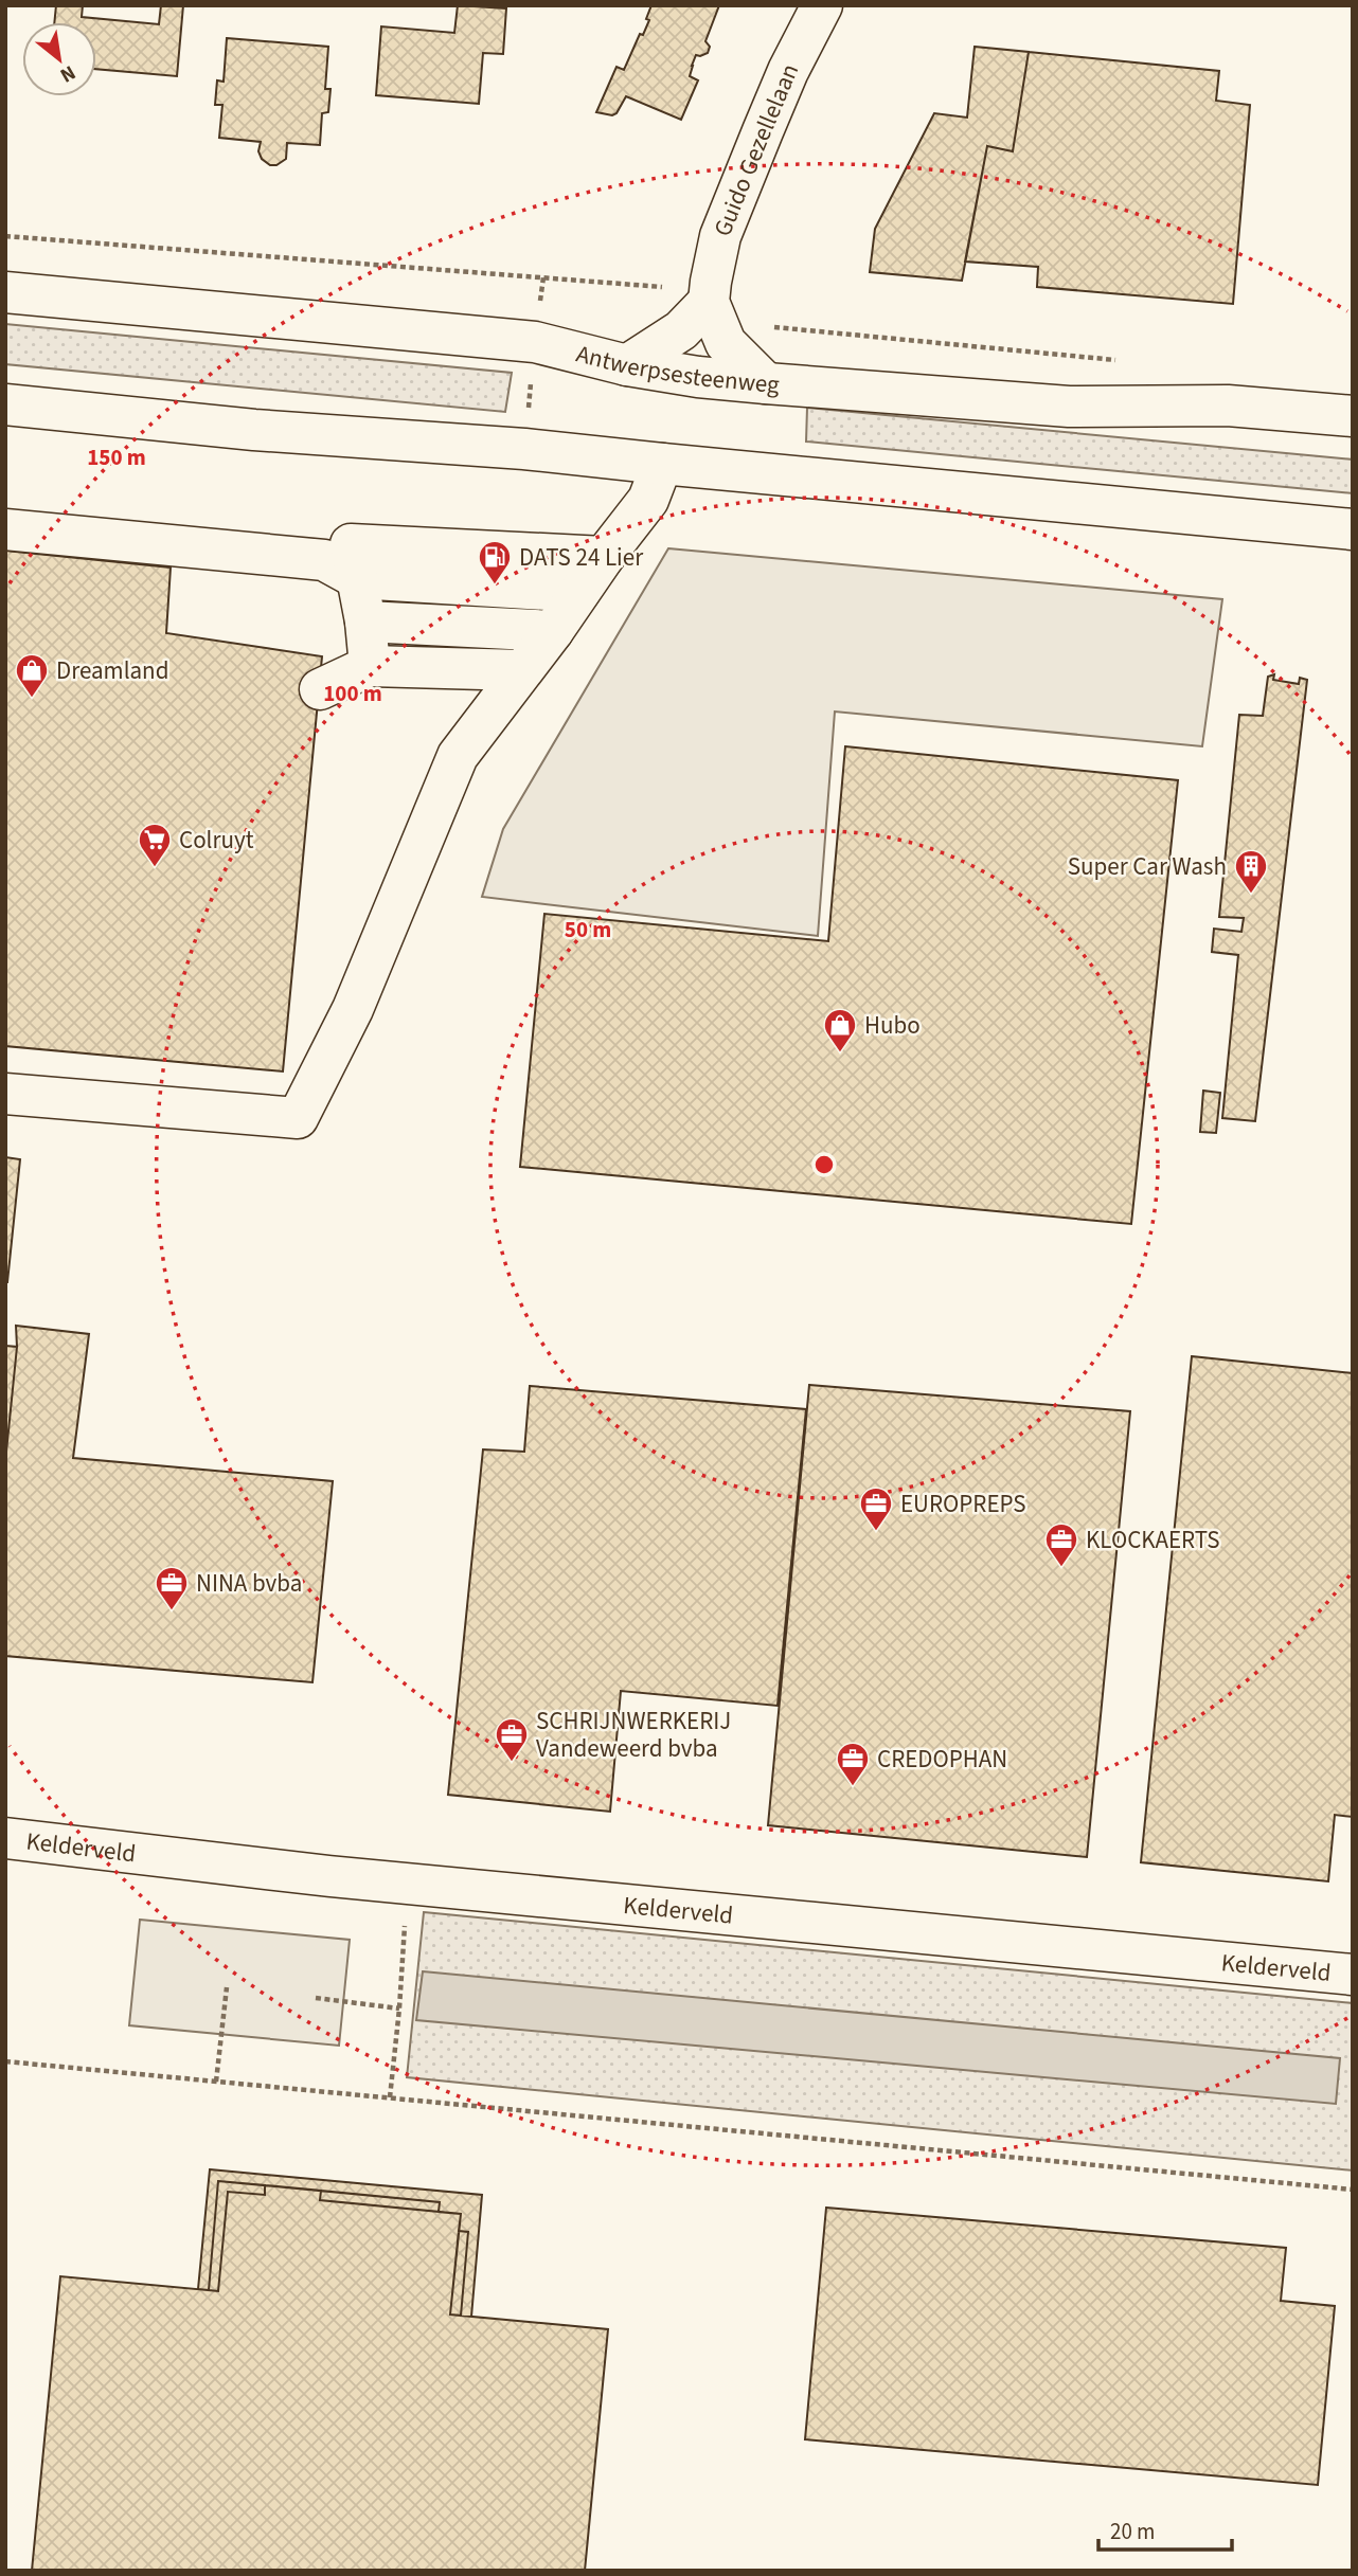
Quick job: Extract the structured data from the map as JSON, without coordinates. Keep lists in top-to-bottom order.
{
  "streets": {
    "main road": ["Guido Gezellelaan", "Antwerpsesteenweg", "Kelderveld"]
  },
  "places": {
    "fuel station": ["DATS 24 Lier"],
    "shop": ["Dreamland", "Hubo"],
    "supermarket": ["Colruyt"],
    "building": ["Super Car Wash"],
    "office": [
      "EUROPREPS",
      "KLOCKAERTS",
      "NINA bvba",
      "SCHRIJNWERKERIJ Vandeweerd bvba",
      "CREDOPHAN"
    ]
  },
  "scale_bar": "20 m",
  "north": "bottom right",
  "rings": ["150 m", "100 m", "50 m"]
}
